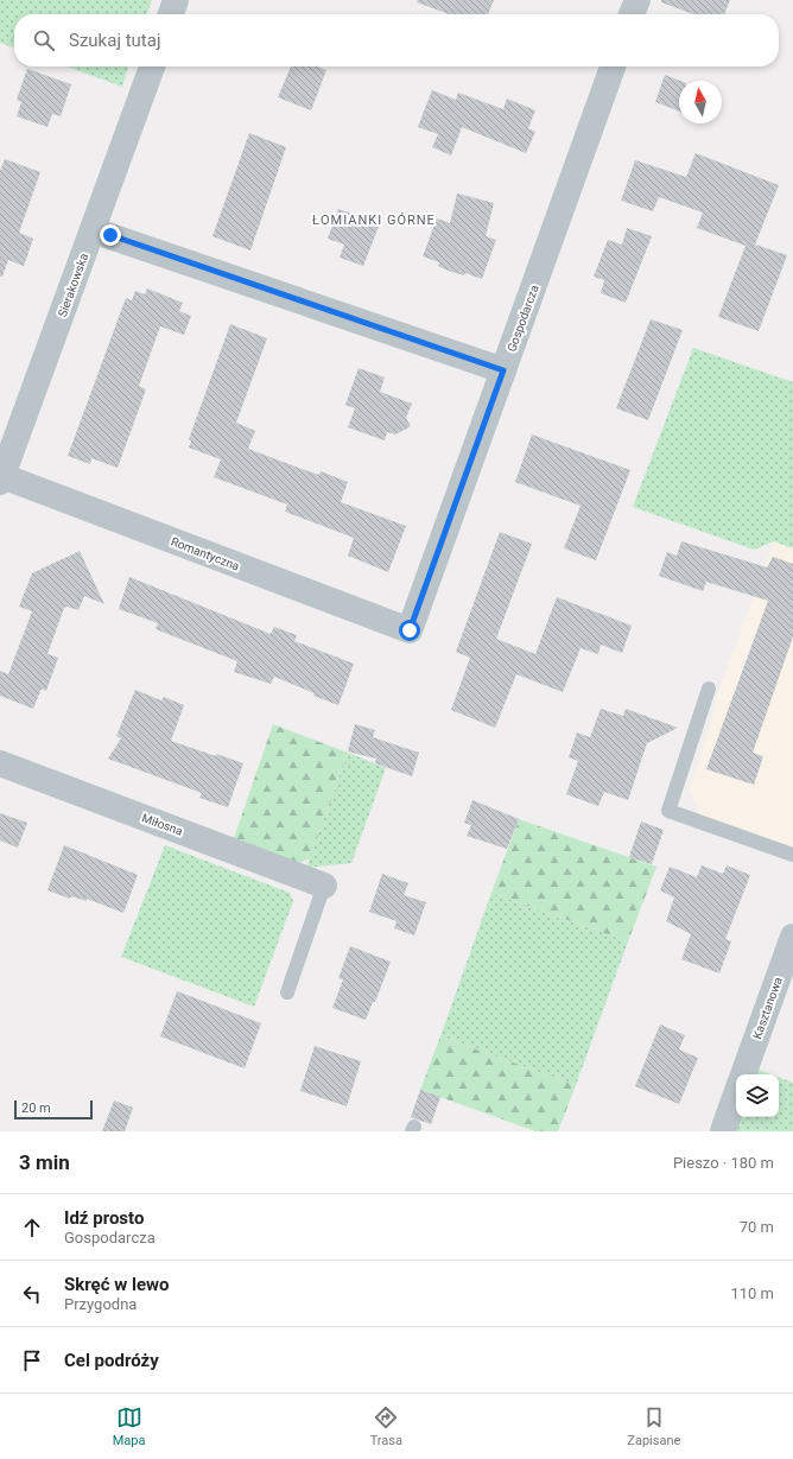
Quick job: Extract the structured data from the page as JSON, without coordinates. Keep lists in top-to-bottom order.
{
  "streets": {
    "street": [
      "Sierakowska",
      "Gospodarcza",
      "Romantyczna",
      "Miłosna",
      "Kasztanowa"
    ]
  },
  "crossings": [
    ["Sierakowska", "Romantyczna"],
    ["Gospodarcza", "Romantyczna"]
  ],
  "districts": ["ŁOMIANKI GÓRNE"],
  "scale_bar": "20 m",
  "north": "top",
  "page": {
    "search": "Szukaj tutaj",
    "scale": "20 m",
    "heading": ["3 min", "Pieszo · 180 m"],
    "list": [
      ["Idź prosto", "Gospodarcza", "70 m"],
      ["Skręć w lewo", "Przygodna", "110 m"],
      "Cel podróży"
    ],
    "nav": ["Mapa", "Trasa", "Zapisane"]
  }
}
